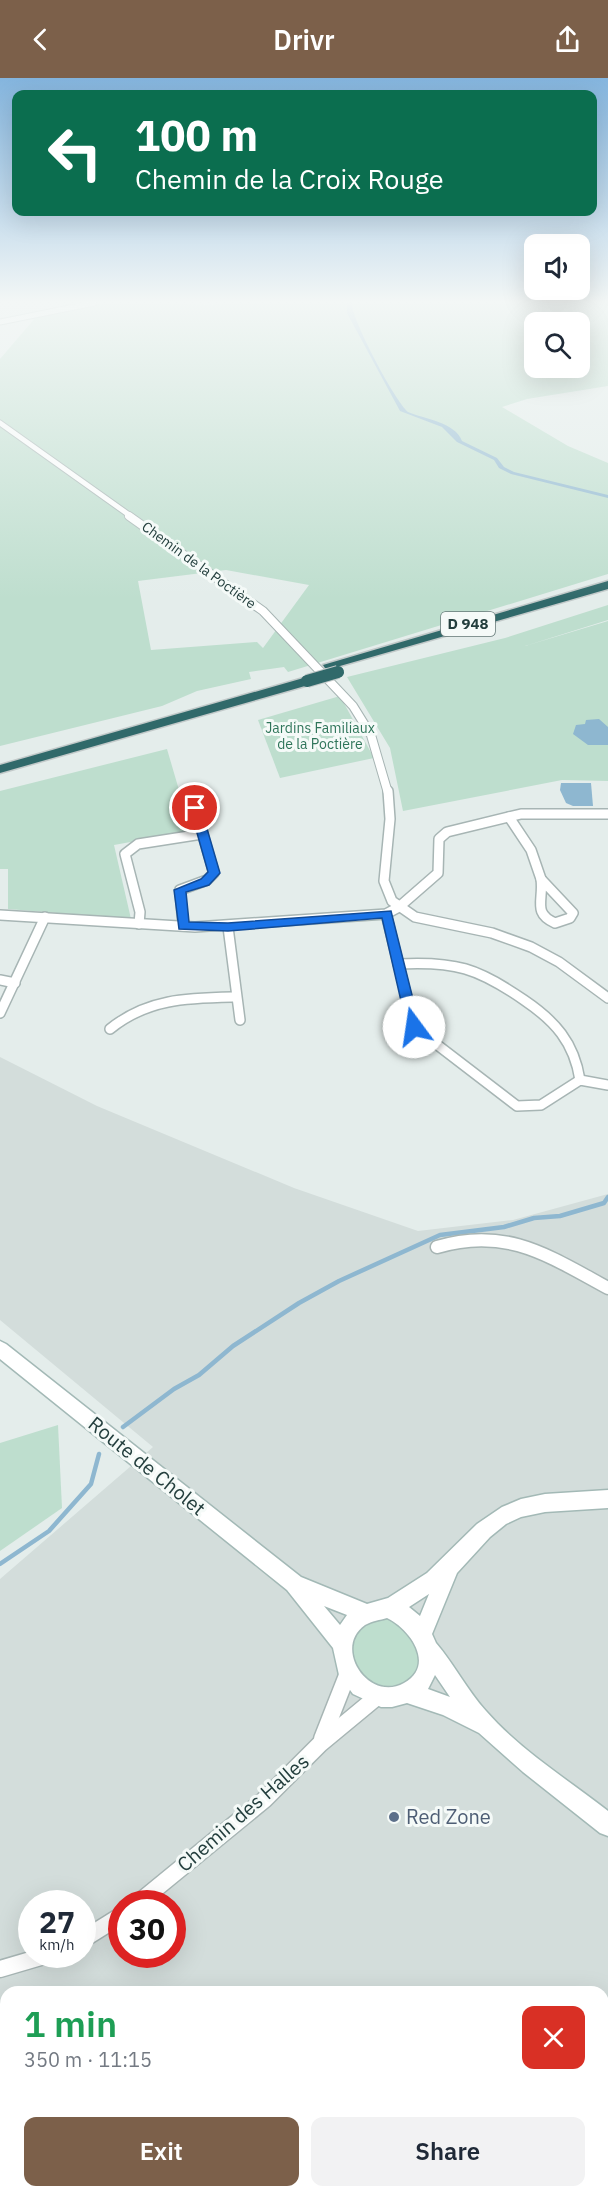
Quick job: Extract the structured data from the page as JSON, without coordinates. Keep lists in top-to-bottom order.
{
  "streets": {
    "highway": ["D 948"],
    "main road": ["Route de Cholet"],
    "street": ["Chemin de la Poctière", "Chemin des Halles"]
  },
  "crossings": [
    ["Route de Cholet", "Chemin des Halles"]
  ],
  "parks": ["Jardins Familiaux de la Poctière"],
  "places": ["Red Zone"],
  "page": {
    "header": "Drivr",
    "turn": ["100 m", "Chemin de la Croix Rouge"],
    "speed": "27 km/h",
    "limit": "30",
    "heading": ["1 min", "350 m · 11:15"],
    "buttons": ["Exit", "Share"]
  }
}
